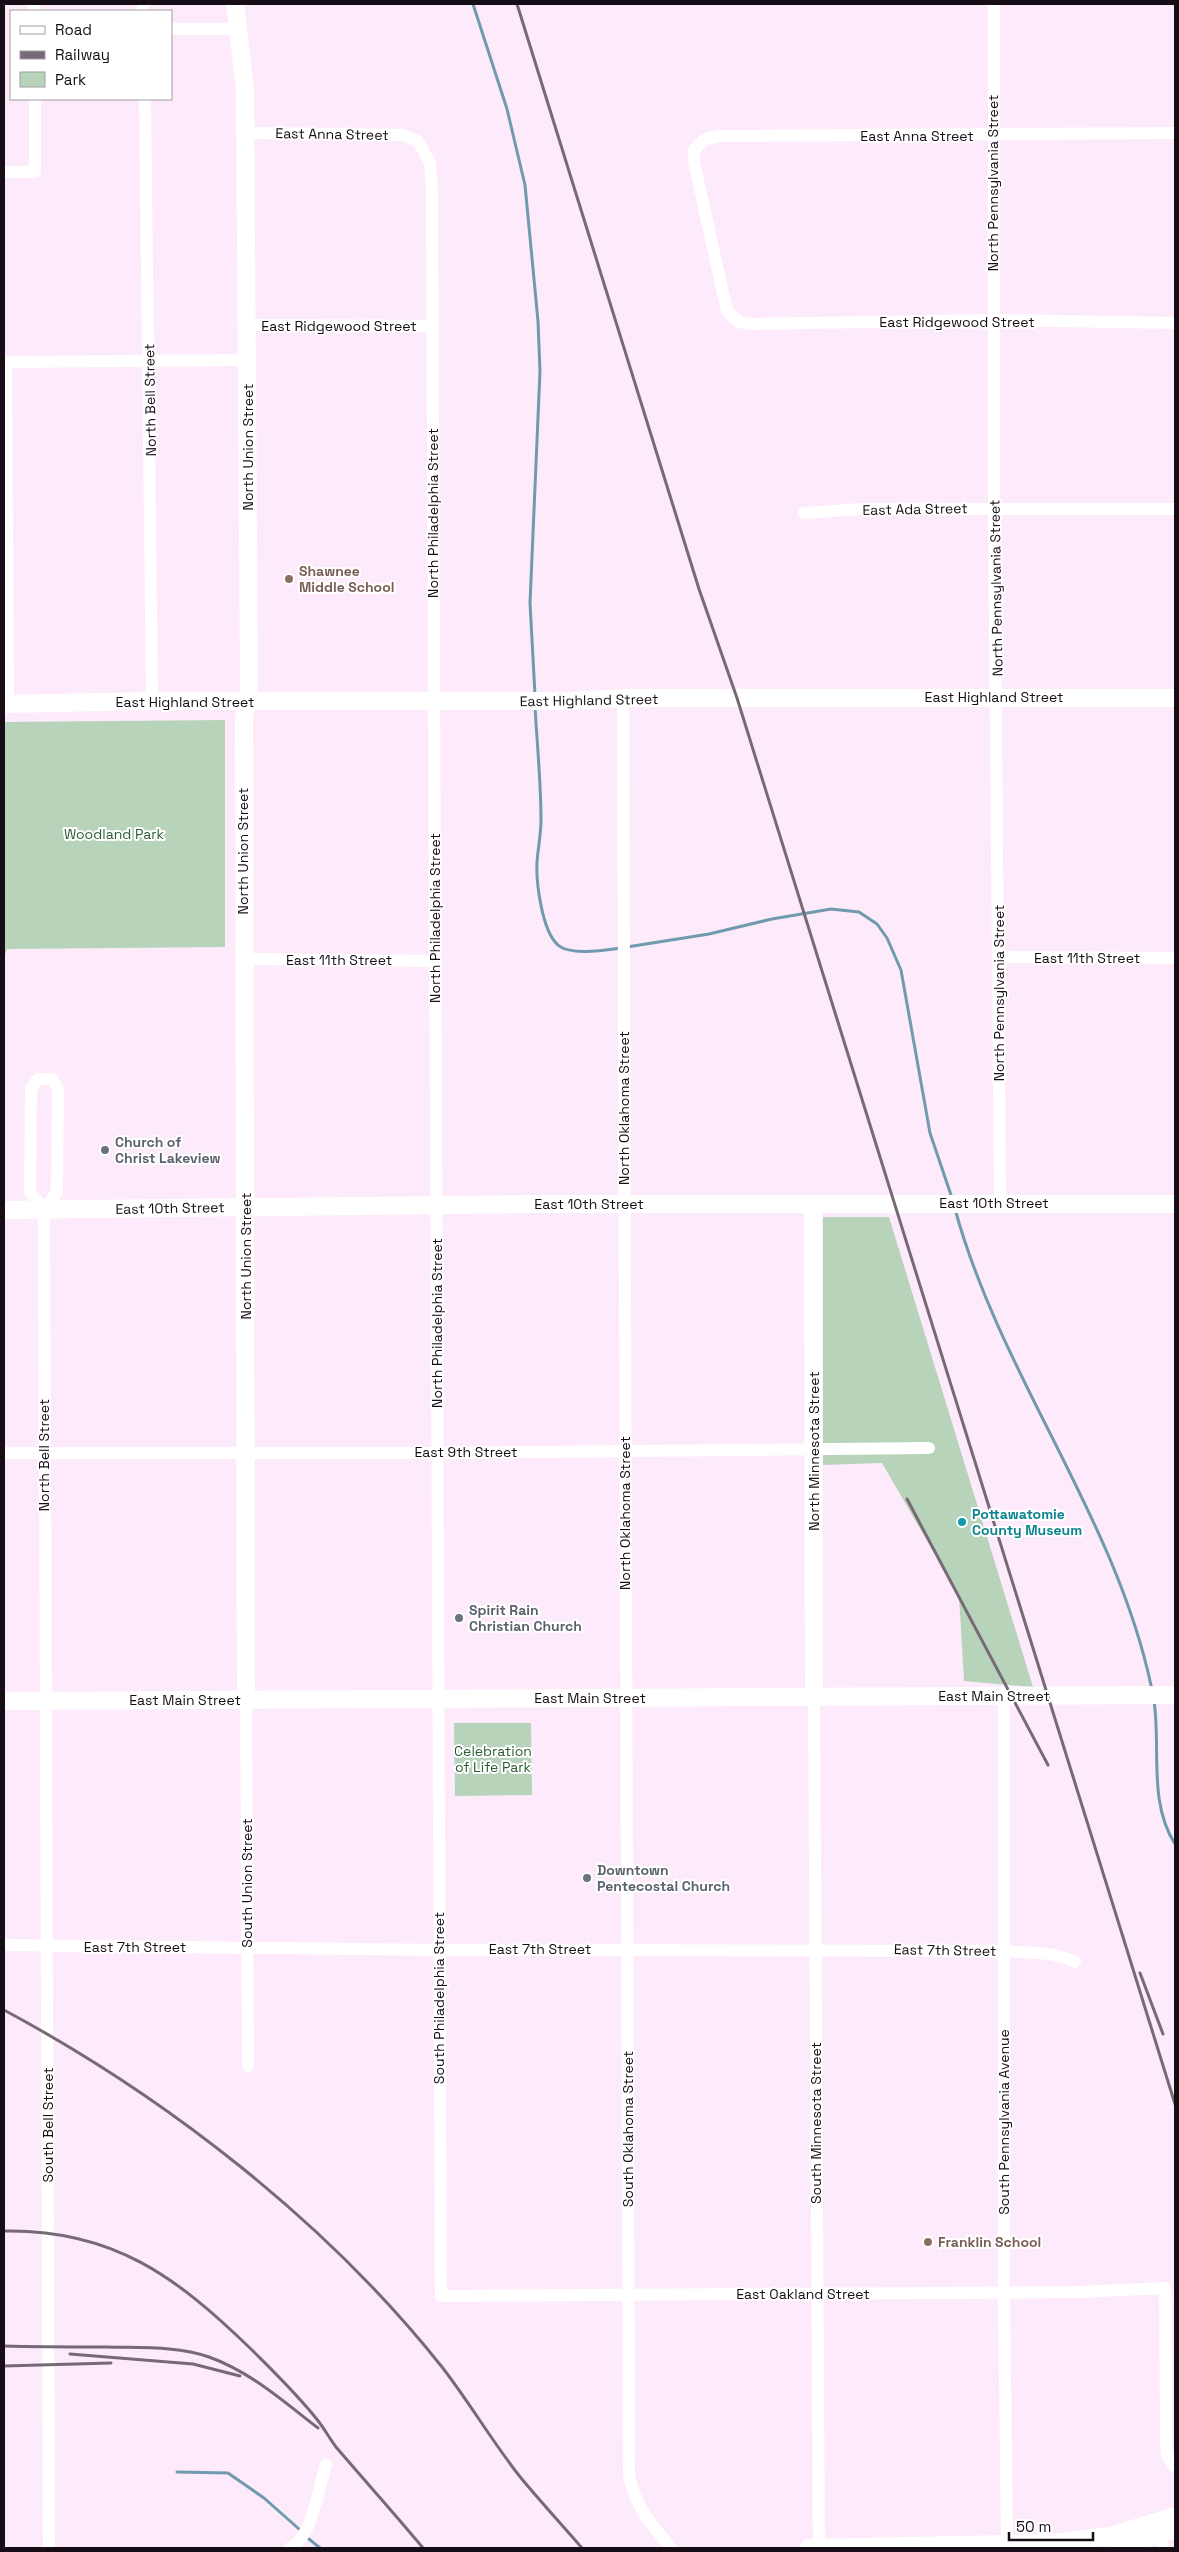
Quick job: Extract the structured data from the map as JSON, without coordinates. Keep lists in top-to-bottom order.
{
  "streets": {
    "street": [
      "East Anna Street",
      "North Pennsylvania Street",
      "East Ridgewood Street",
      "North Bell Street",
      "North Union Street",
      "East Ada Street",
      "North Philadelphia Street",
      "East Highland Street",
      "East 11th Street",
      "North Oklahoma Street",
      "East 10th Street",
      "North Minnesota Street",
      "East 9th Street",
      "East Main Street",
      "South Union Street",
      "East 7th Street",
      "South Philadelphia Street",
      "South Pennsylvania Avenue",
      "South Minnesota Street",
      "South Bell Street",
      "South Oklahoma Street",
      "East Oakland Street"
    ]
  },
  "crossings": [
    ["East Anna Street", "North Pennsylvania Street"],
    ["East Anna Street", "East Ridgewood Street"],
    ["East Anna Street", "North Union Street"],
    ["East Anna Street", "North Philadelphia Street"],
    ["North Pennsylvania Street", "East Ridgewood Street"],
    ["North Pennsylvania Street", "East Ada Street"],
    ["North Pennsylvania Street", "East Highland Street"],
    ["North Pennsylvania Street", "East 11th Street"],
    ["North Pennsylvania Street", "East 10th Street"],
    ["East Ridgewood Street", "North Union Street"],
    ["East Ridgewood Street", "North Philadelphia Street"],
    ["North Bell Street", "East Highland Street"],
    ["North Bell Street", "East 10th Street"],
    ["North Bell Street", "East 9th Street"],
    ["North Bell Street", "East Main Street"],
    ["North Bell Street", "South Bell Street"],
    ["North Union Street", "East Highland Street"],
    ["North Union Street", "East 11th Street"],
    ["North Union Street", "East 10th Street"],
    ["North Union Street", "East 9th Street"],
    ["North Union Street", "East Main Street"],
    ["North Union Street", "South Union Street"],
    ["North Philadelphia Street", "East Highland Street"],
    ["North Philadelphia Street", "East 11th Street"],
    ["North Philadelphia Street", "East 10th Street"],
    ["North Philadelphia Street", "East 9th Street"],
    ["North Philadelphia Street", "East Main Street"],
    ["North Philadelphia Street", "South Philadelphia Street"],
    ["East Highland Street", "North Oklahoma Street"],
    ["North Oklahoma Street", "East 10th Street"],
    ["North Oklahoma Street", "East 9th Street"],
    ["North Oklahoma Street", "East Main Street"],
    ["North Oklahoma Street", "South Oklahoma Street"],
    ["East 10th Street", "North Minnesota Street"],
    ["North Minnesota Street", "East 9th Street"],
    ["North Minnesota Street", "East Main Street"],
    ["North Minnesota Street", "South Minnesota Street"],
    ["East Main Street", "South Union Street"],
    ["East Main Street", "South Philadelphia Street"],
    ["East Main Street", "South Pennsylvania Avenue"],
    ["East Main Street", "South Minnesota Street"],
    ["East Main Street", "South Bell Street"],
    ["East Main Street", "South Oklahoma Street"],
    ["South Union Street", "East 7th Street"],
    ["East 7th Street", "South Philadelphia Street"],
    ["East 7th Street", "South Pennsylvania Avenue"],
    ["East 7th Street", "South Minnesota Street"],
    ["East 7th Street", "South Bell Street"],
    ["East 7th Street", "South Oklahoma Street"],
    ["South Philadelphia Street", "East Oakland Street"],
    ["South Pennsylvania Avenue", "East Oakland Street"],
    ["South Minnesota Street", "East Oakland Street"],
    ["South Oklahoma Street", "East Oakland Street"]
  ],
  "parks": ["Woodland Park", "Celebration of Life Park"],
  "places": [
    "Shawnee Middle School",
    "Church of Christ Lakeview",
    "Pottawatomie County Museum",
    "Spirit Rain Christian Church",
    "Downtown Pentecostal Church",
    "Franklin School"
  ],
  "legend": ["Road", "Railway", "Park"],
  "scale_bar": "50 m"
}
